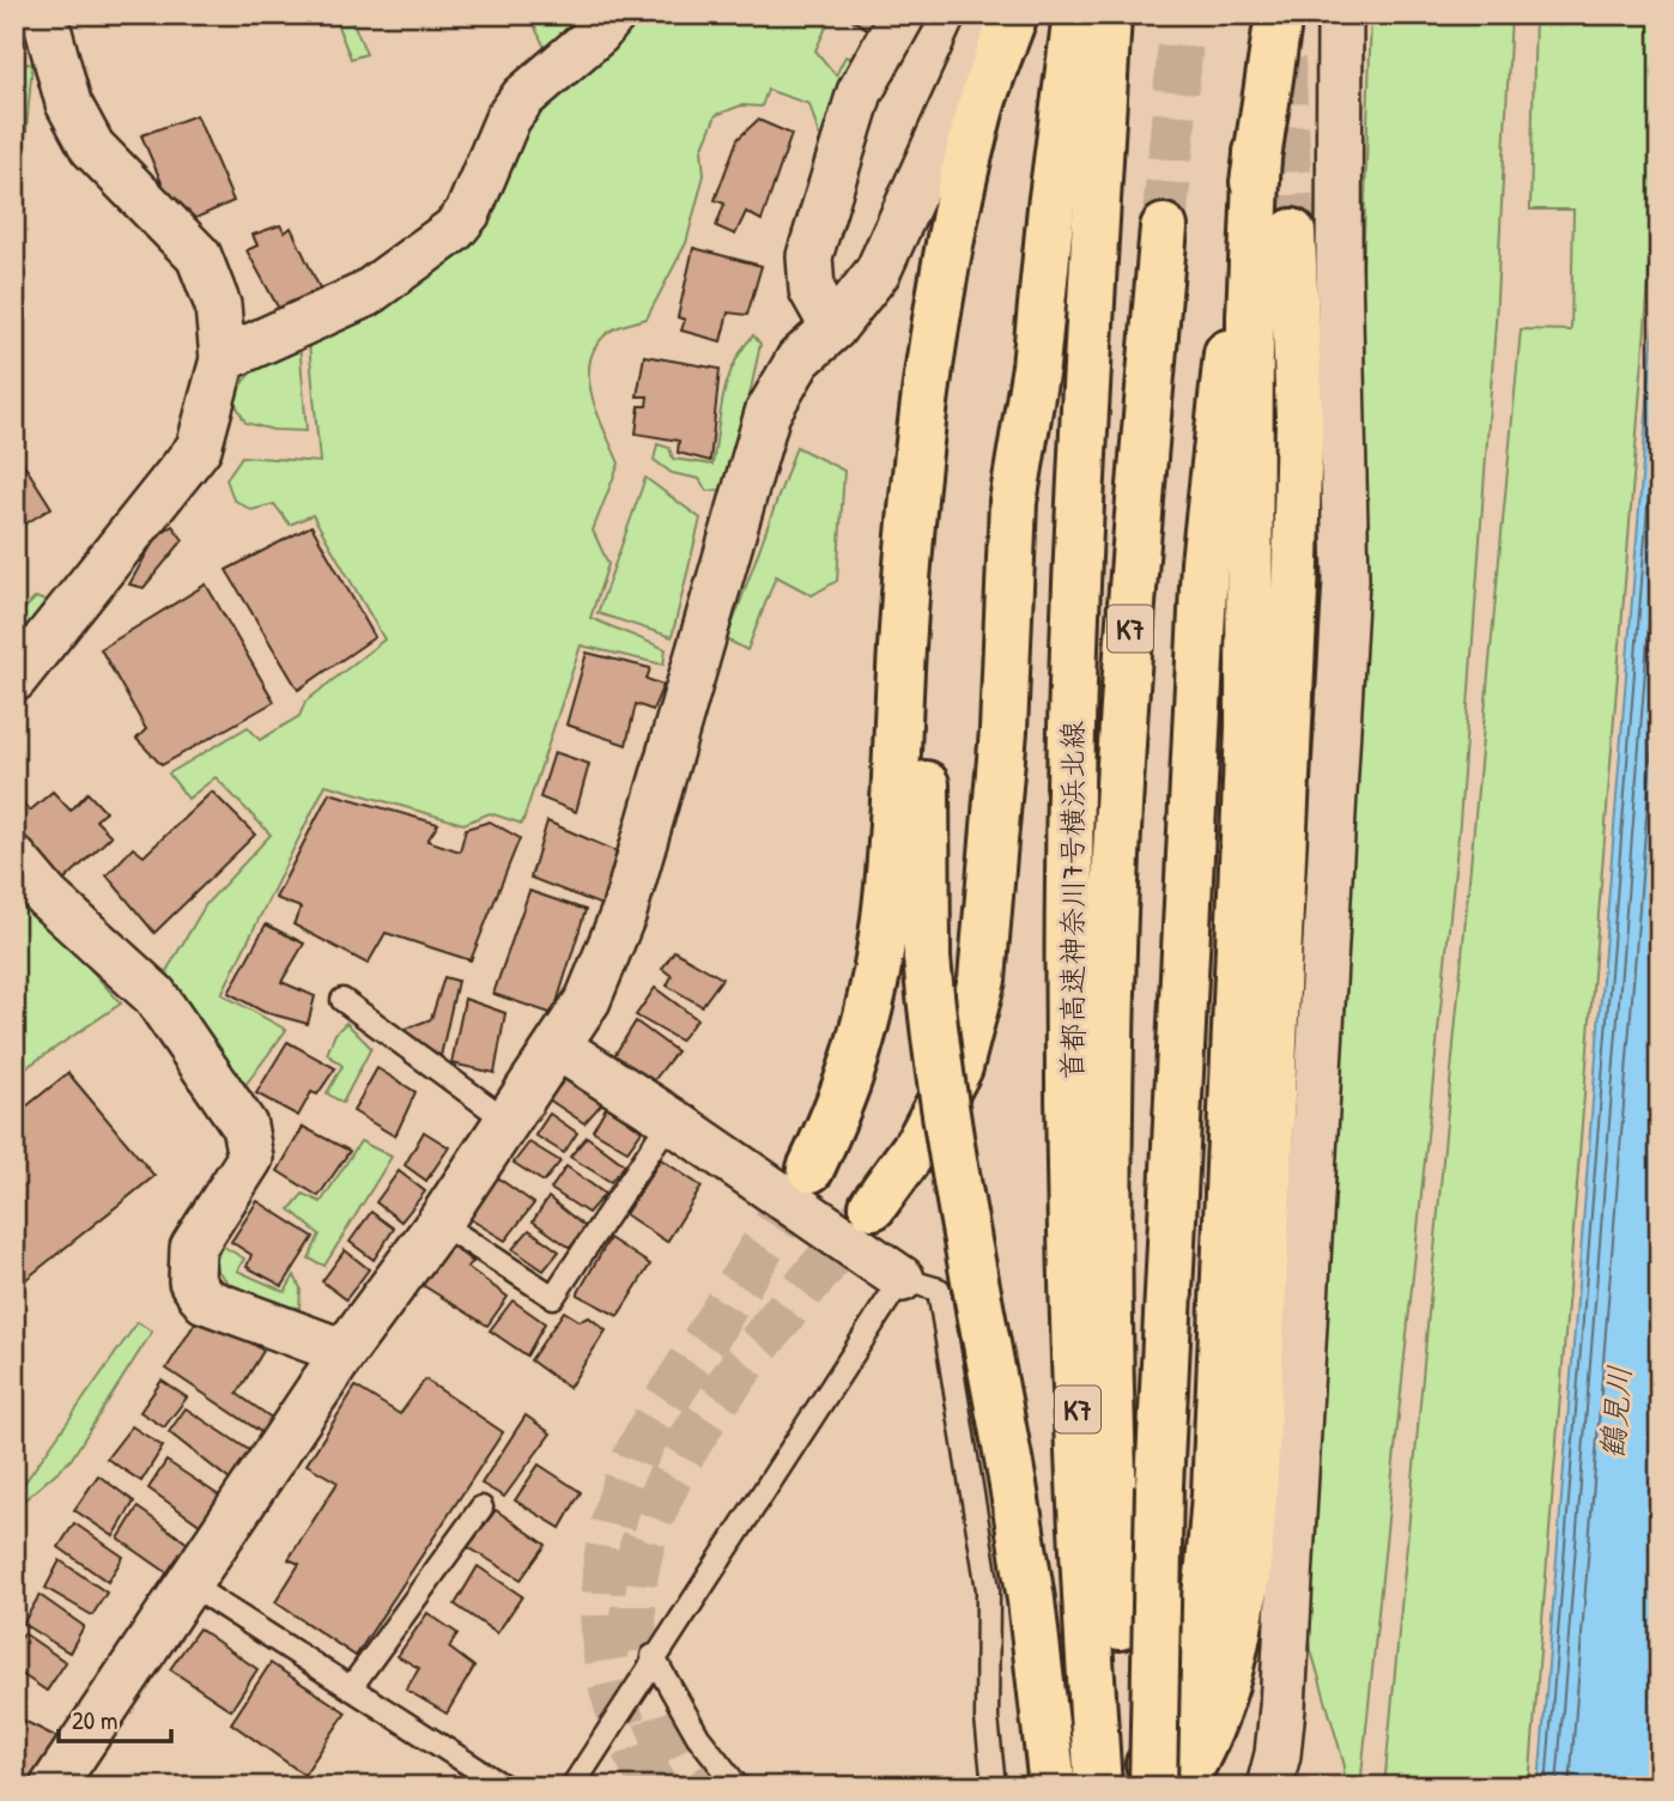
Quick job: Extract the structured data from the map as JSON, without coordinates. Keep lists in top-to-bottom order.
{
  "streets": {
    "highway": ["K7", "首都高速神奈川7号横浜北線"]
  },
  "water": ["鶴見川"],
  "scale_bar": "20 m"
}
